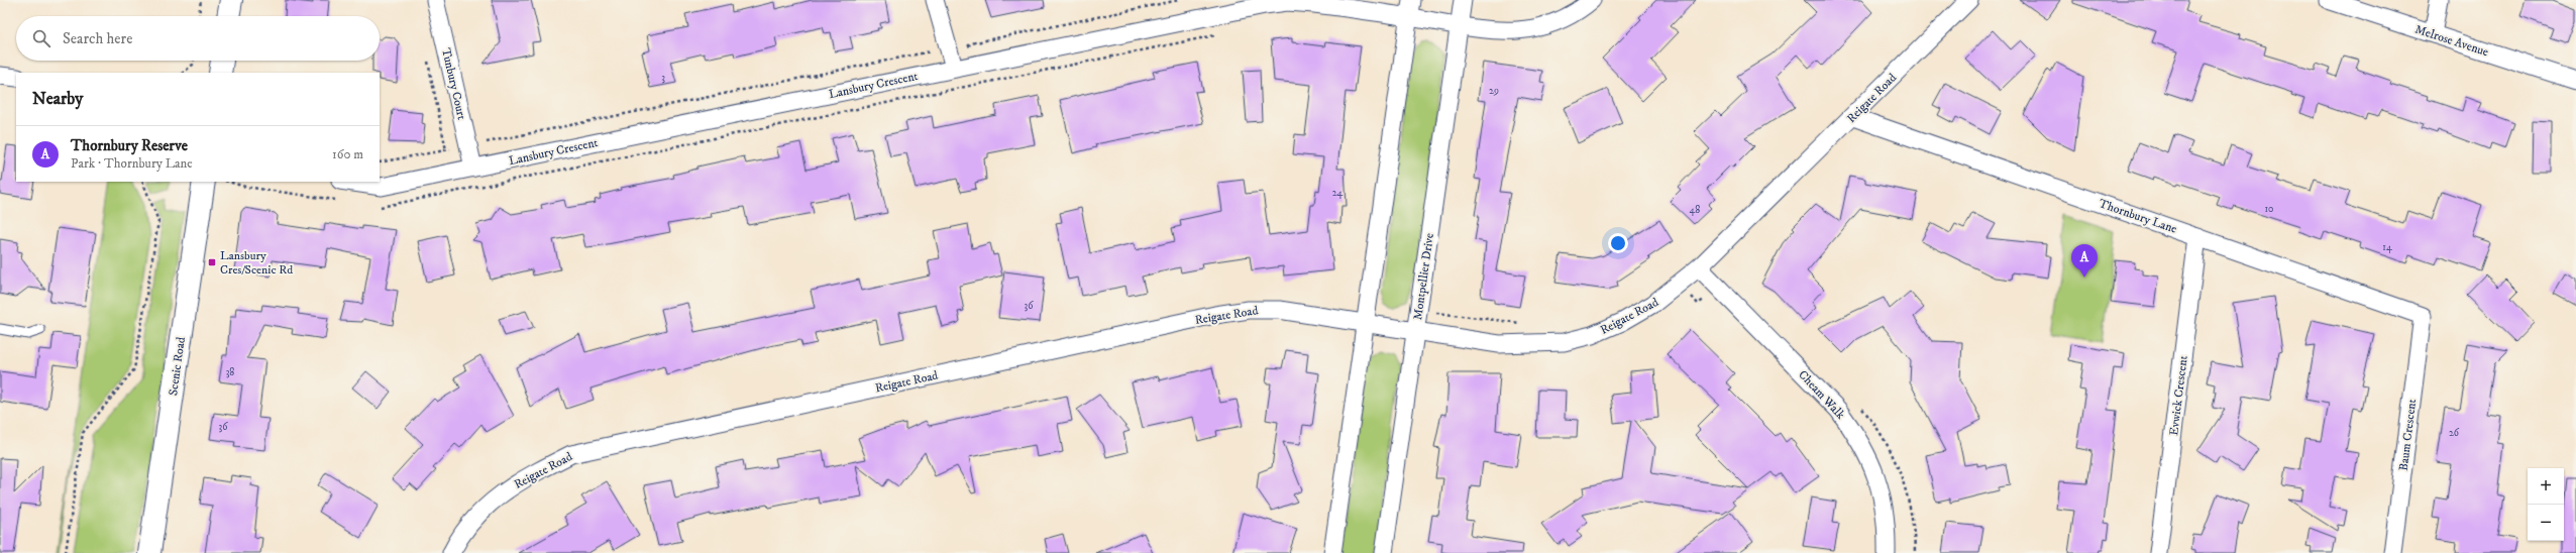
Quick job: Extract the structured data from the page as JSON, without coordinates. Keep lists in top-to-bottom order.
{
  "streets": {
    "main road": ["Scenic Road"],
    "street": [
      "Melrose Avenue",
      "Tunbury Court",
      "Lansbury Crescent",
      "Reigate Road",
      "Thornbury Lane",
      "Montpellier Drive",
      "Cheam Walk",
      "Evwick Crescent",
      "Baum Crescent"
    ]
  },
  "crossings": [
    ["Tunbury Court", "Lansbury Crescent"],
    ["Lansbury Crescent", "Montpellier Drive"],
    ["Reigate Road", "Thornbury Lane"],
    ["Reigate Road", "Montpellier Drive"],
    ["Reigate Road", "Cheam Walk"],
    ["Thornbury Lane", "Evwick Crescent"],
    ["Thornbury Lane", "Baum Crescent"]
  ],
  "places": {
    "transit": ["Lansbury Cres/Scenic Rd"]
  },
  "house_numbers": [
    "3",
    "29",
    "24",
    "10",
    "48",
    "14",
    "36",
    "38",
    "36",
    "26"
  ],
  "page": {
    "search": "Search here",
    "heading": "Nearby",
    "list": [
      {
        "mark": "A",
        "name": "Thornbury Reserve",
        "note": "Park · Thornbury Lane",
        "value": "160 m"
      }
    ],
    "pins": "A",
    "map_buttons": ["+", "−"]
  }
}
